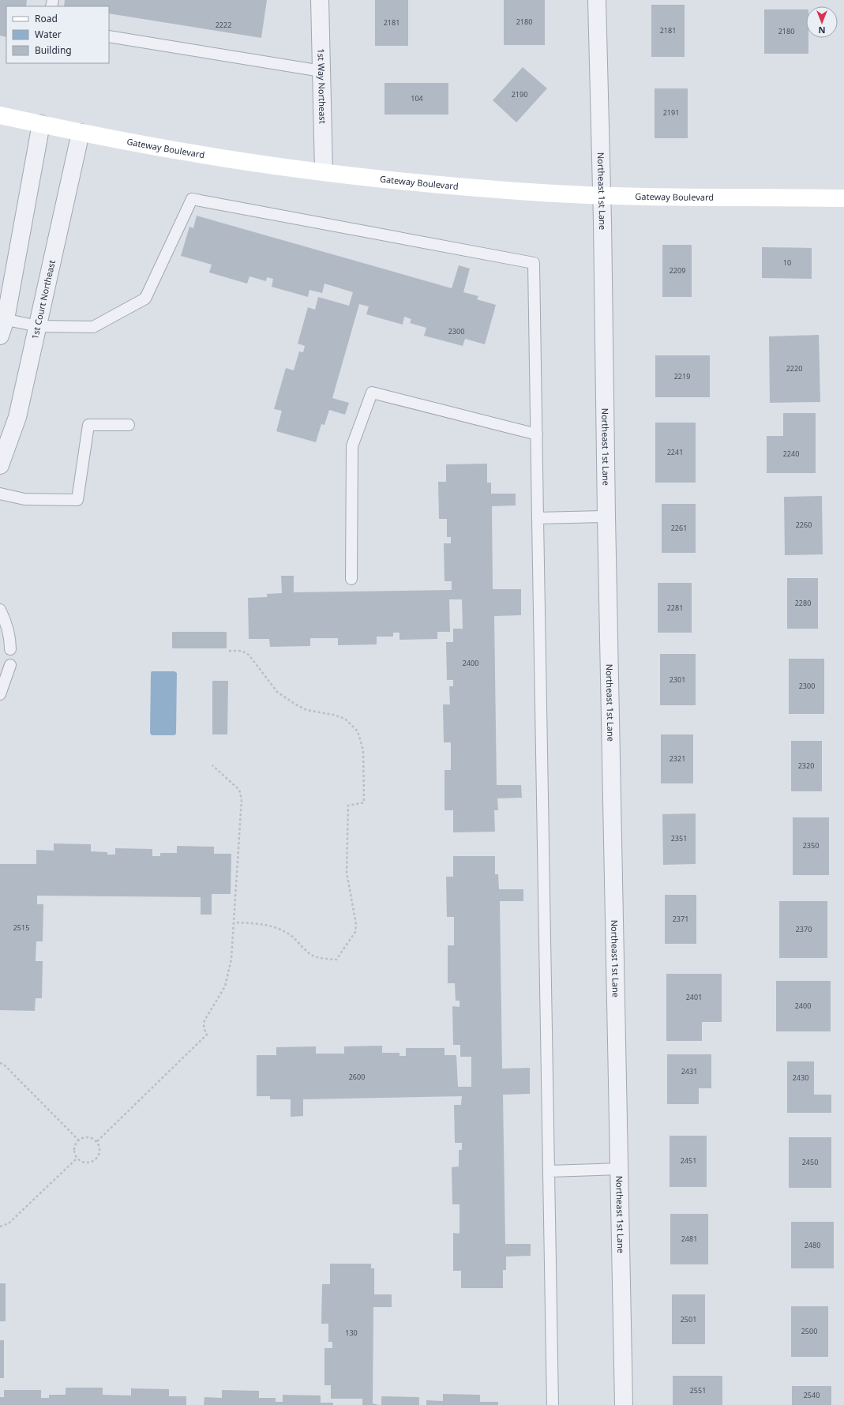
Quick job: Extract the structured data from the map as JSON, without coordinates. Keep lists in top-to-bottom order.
{
  "streets": {
    "main road": ["Gateway Boulevard"],
    "street": ["1st Way Northeast", "Northeast 1st Lane", "1st Court Northeast"]
  },
  "crossings": [
    ["1st Way Northeast", "Gateway Boulevard"],
    ["Gateway Boulevard", "Northeast 1st Lane"],
    ["Gateway Boulevard", "1st Court Northeast"]
  ],
  "house_numbers": [
    "2180",
    "2181",
    "2222",
    "2181",
    "2180",
    "2190",
    "104",
    "2191",
    "10",
    "2209",
    "2300",
    "2220",
    "2219",
    "2241",
    "2240",
    "2260",
    "2261",
    "2280",
    "2281",
    "2400",
    "2301",
    "2300",
    "2321",
    "2320",
    "2351",
    "2350",
    "2371",
    "2515",
    "2370",
    "2401",
    "2400",
    "2431",
    "2600",
    "2430",
    "2451",
    "2450",
    "2481",
    "2480",
    "2501",
    "2500",
    "130",
    "2551",
    "2540"
  ],
  "legend": ["Road", "Water", "Building"],
  "north": "bottom"
}
